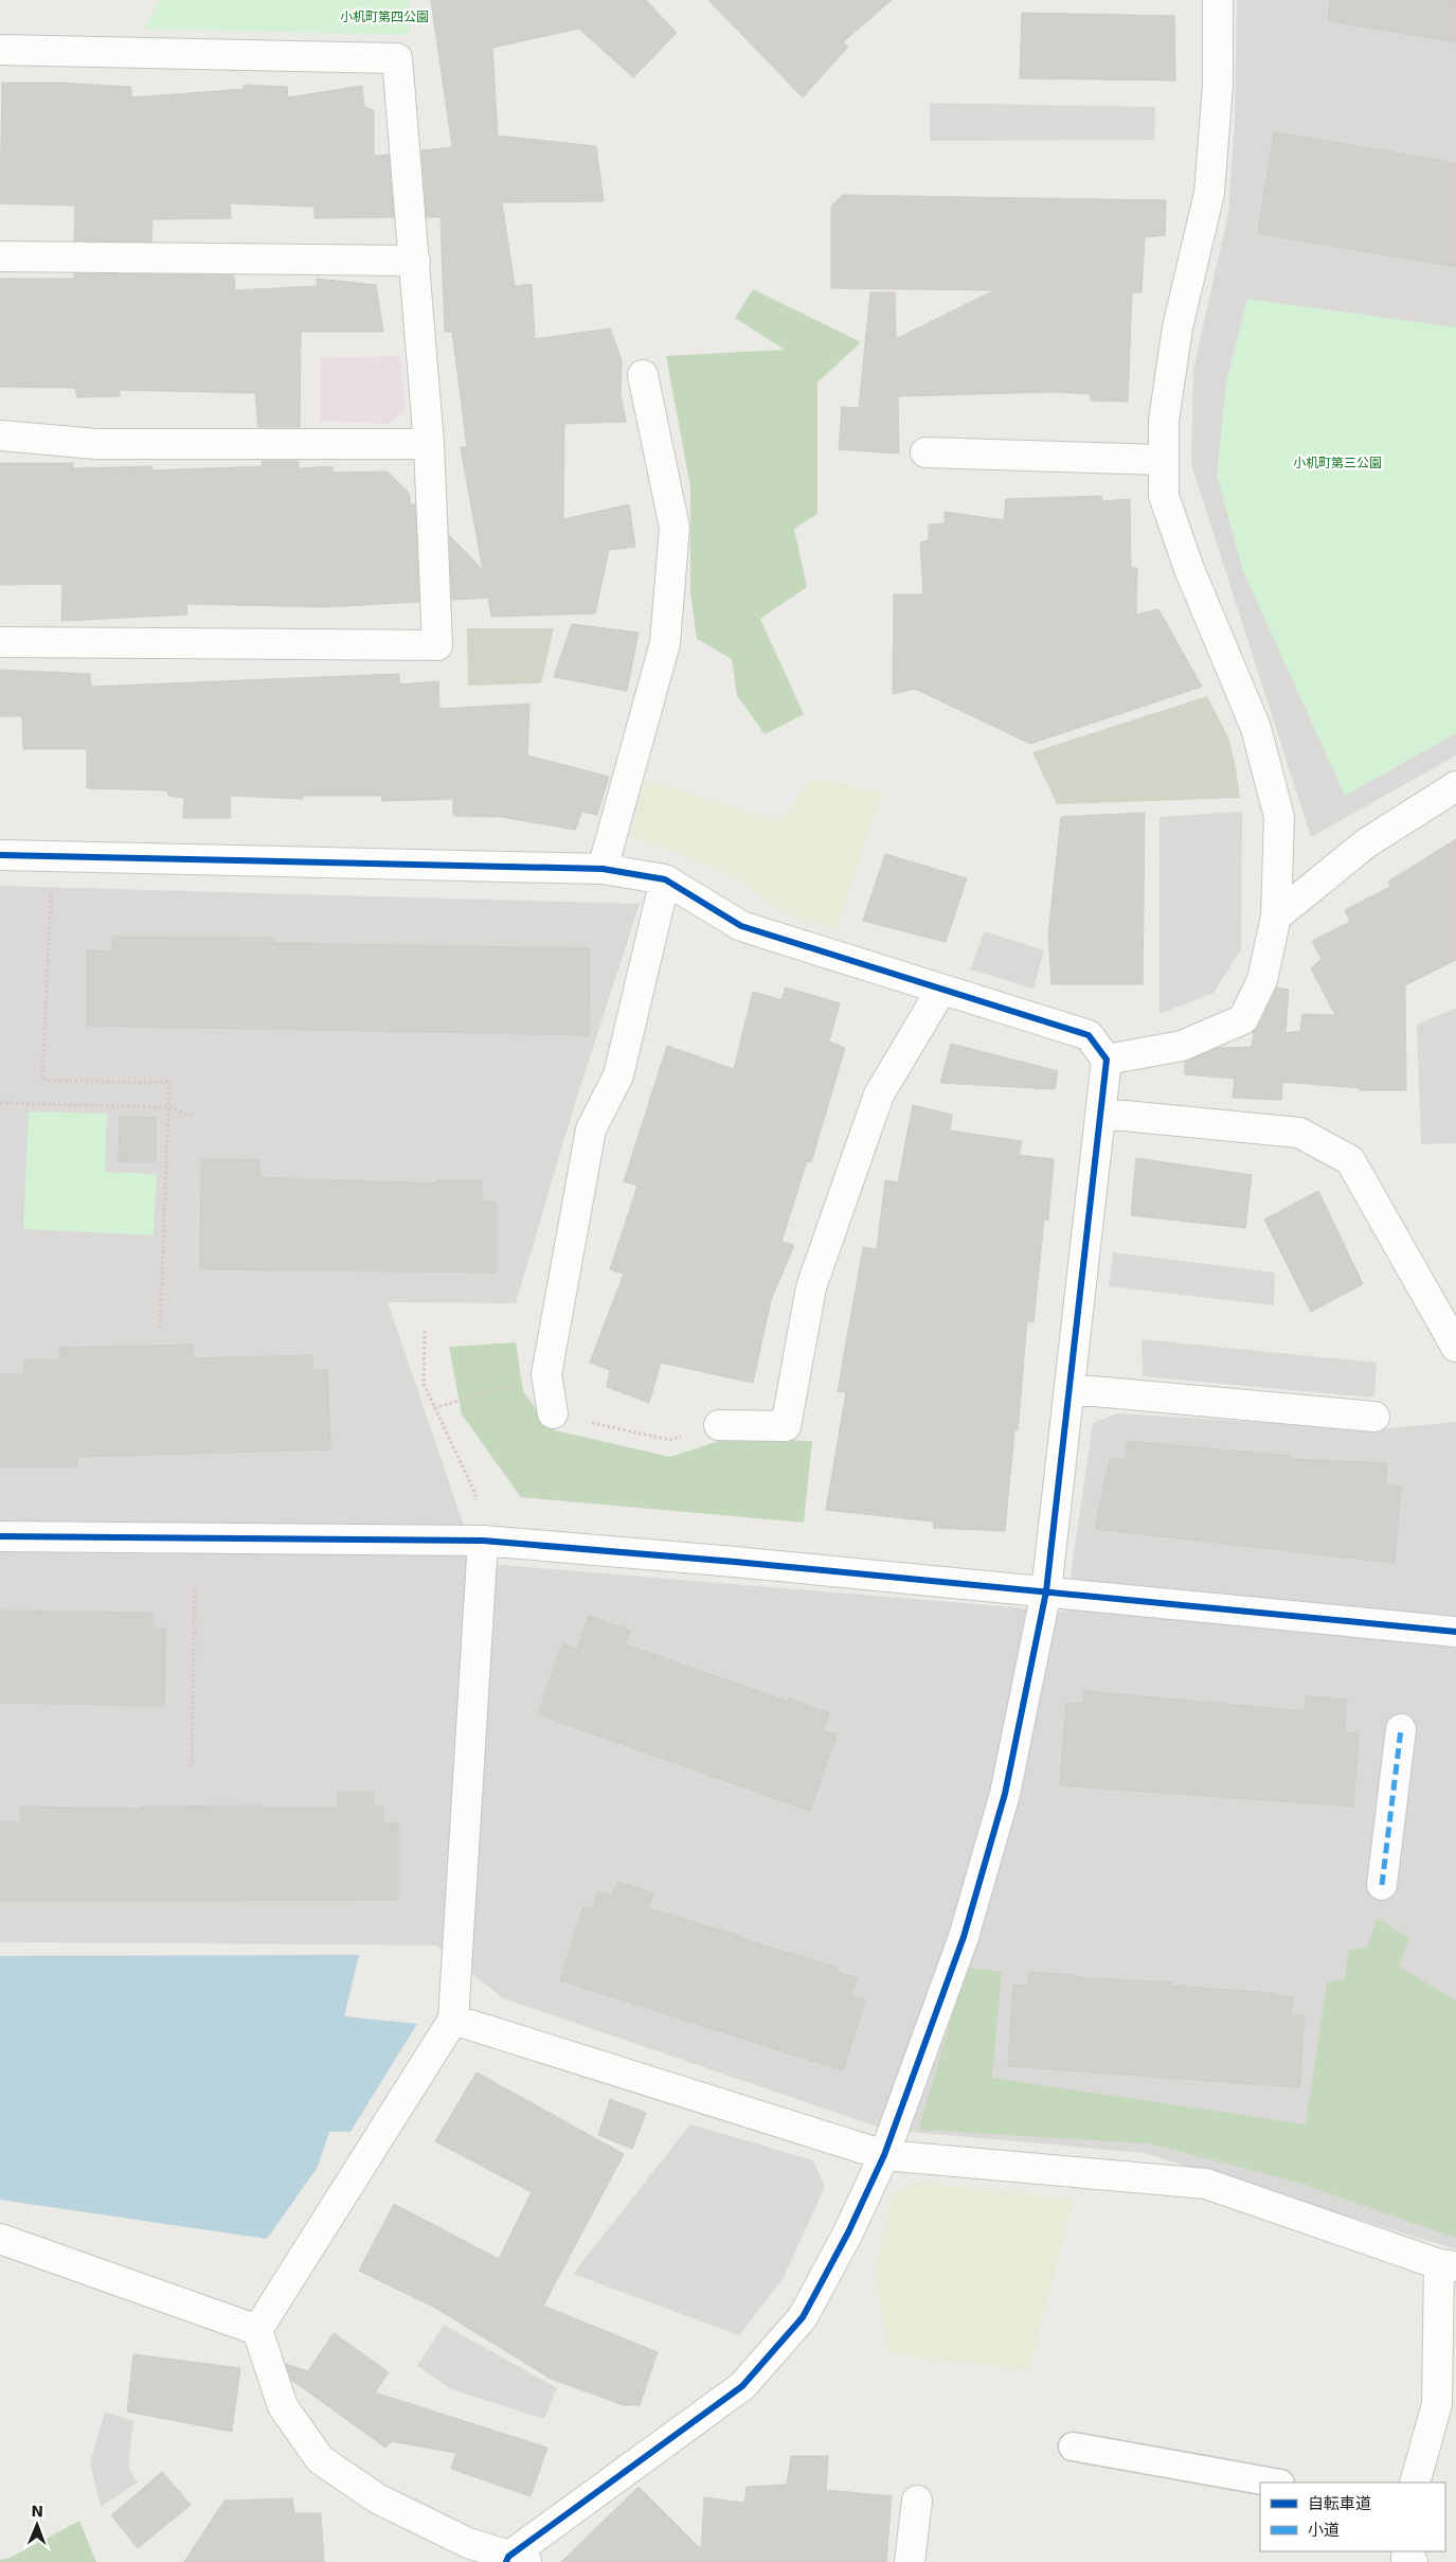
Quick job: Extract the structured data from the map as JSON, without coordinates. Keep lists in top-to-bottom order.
{
  "parks": ["小机町第四公園", "小机町第三公園"],
  "legend": ["自転車道", "小道"],
  "north": "top"
}
